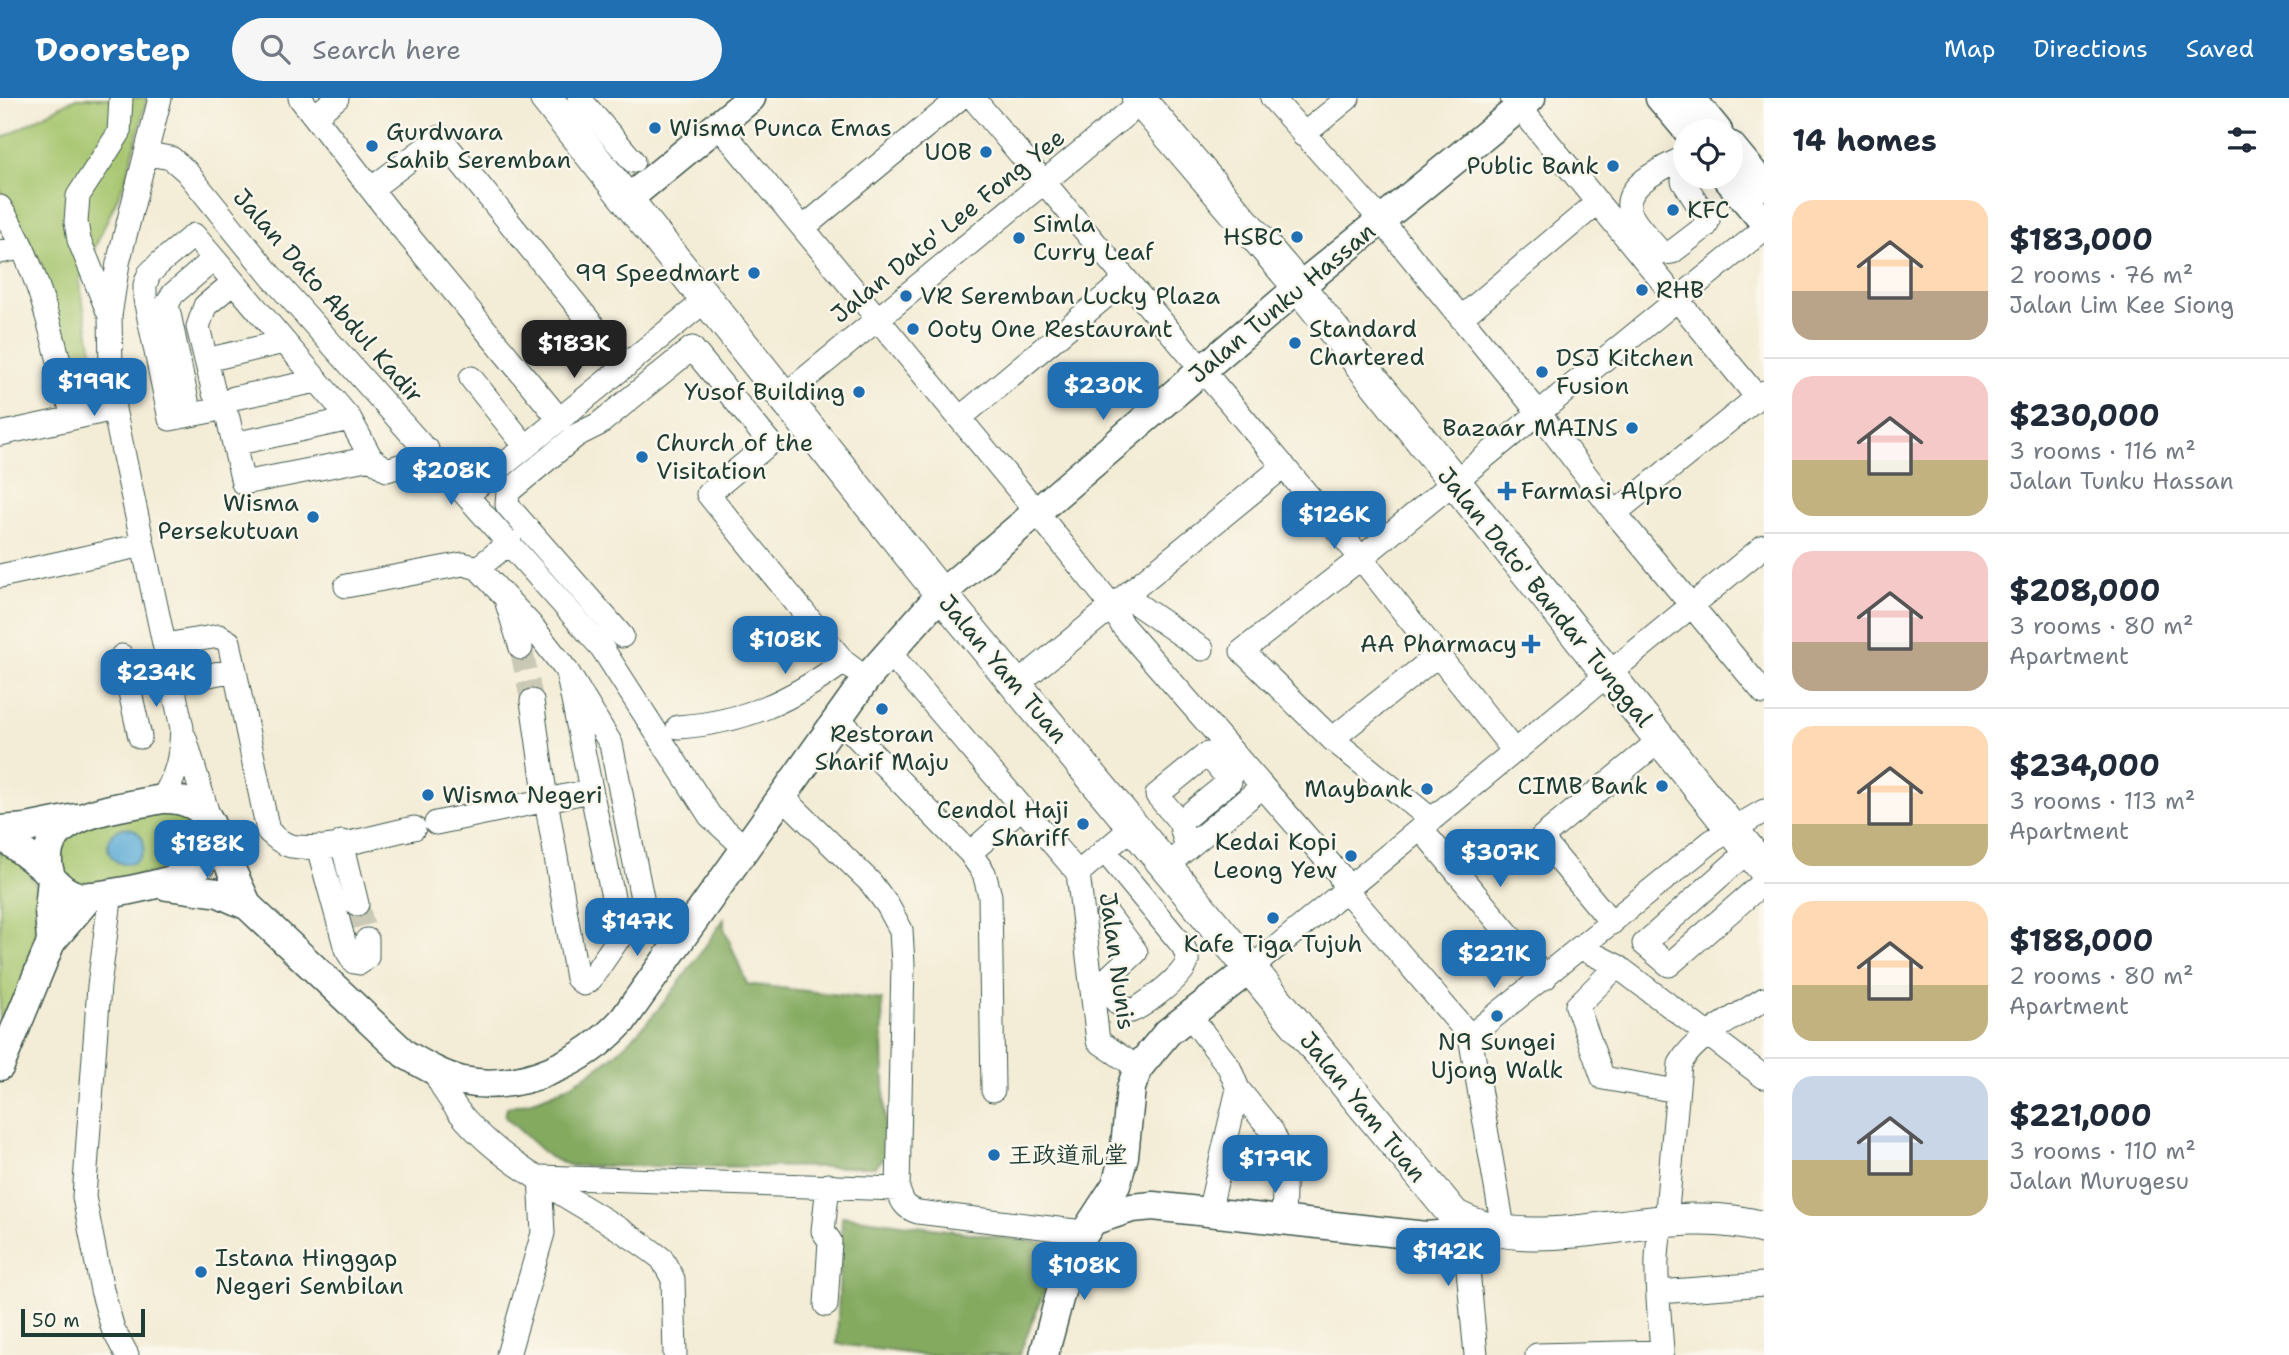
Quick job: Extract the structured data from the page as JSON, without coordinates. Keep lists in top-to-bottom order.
{
  "streets": {
    "highway": ["Jalan Dato' Bandar Tunggal", "Jalan Yam Tuan"],
    "main road": ["Jalan Tunku Hassan"],
    "street": ["Jalan Dato' Lee Fong Yee", "Jalan Dato Abdul Kadir", "Jalan Nunis"]
  },
  "crossings": [
    ["Jalan Dato' Lee Fong Yee", "Jalan Dato' Bandar Tunggal"],
    ["Jalan Dato' Lee Fong Yee", "Jalan Yam Tuan"],
    ["Jalan Dato Abdul Kadir", "Jalan Tunku Hassan"],
    ["Jalan Tunku Hassan", "Jalan Dato' Bandar Tunggal"],
    ["Jalan Tunku Hassan", "Jalan Yam Tuan"],
    ["Jalan Yam Tuan", "Jalan Nunis"]
  ],
  "places": {
    "other": [
      "Wisma Punca Emas",
      "Gurdwara Sahib Seremban",
      "UOB",
      "Public Bank",
      "KFC",
      "HSBC",
      "Simla Curry Leaf",
      "99 Speedmart",
      "RHB",
      "VR Seremban Lucky Plaza",
      "Ooty One Restaurant",
      "Standard Chartered",
      "DSJ Kitchen Fusion",
      "Yusof Building",
      "Bazaar MAINS",
      "Church of the Visitation",
      "Wisma Persekutuan",
      "Restoran Sharif Maju",
      "CIMB Bank",
      "Maybank",
      "Wisma Negeri",
      "Cendol Haji Shariff",
      "Kedai Kopi Leong Yew",
      "Kafe Tiga Tujuh",
      "N9 Sungei Ujong Walk",
      "王政道礼堂",
      "Istana Hinggap Negeri Sembilan"
    ],
    "health": ["Farmasi Alpro", "AA Pharmacy"]
  },
  "scale_bar": "50 m",
  "page": {
    "header": "Doorstep",
    "search": "Search here",
    "nav": ["Map", "Directions", "Saved"],
    "heading": "14 homes",
    "list": [
      {
        "name": "$183,000",
        "note": "2 rooms · 76 m² · Jalan Lim Kee Siong"
      },
      {
        "name": "$230,000",
        "note": "3 rooms · 116 m² · Jalan Tunku Hassan"
      },
      {
        "name": "$208,000",
        "note": "3 rooms · 80 m² · Apartment"
      },
      {
        "name": "$234,000",
        "note": "3 rooms · 113 m² · Apartment"
      },
      {
        "name": "$188,000",
        "note": "2 rooms · 80 m² · Apartment"
      },
      {
        "name": "$221,000",
        "note": "3 rooms · 110 m² · Jalan Murugesu"
      }
    ],
    "price": [
      "$183K",
      "$199K",
      "$230K",
      "$208K",
      "$126K",
      "$108K",
      "$234K",
      "$188K",
      "$307K",
      "$147K",
      "$221K",
      "$179K",
      "$142K",
      "$108K"
    ],
    "scale": "50 m"
  }
}
